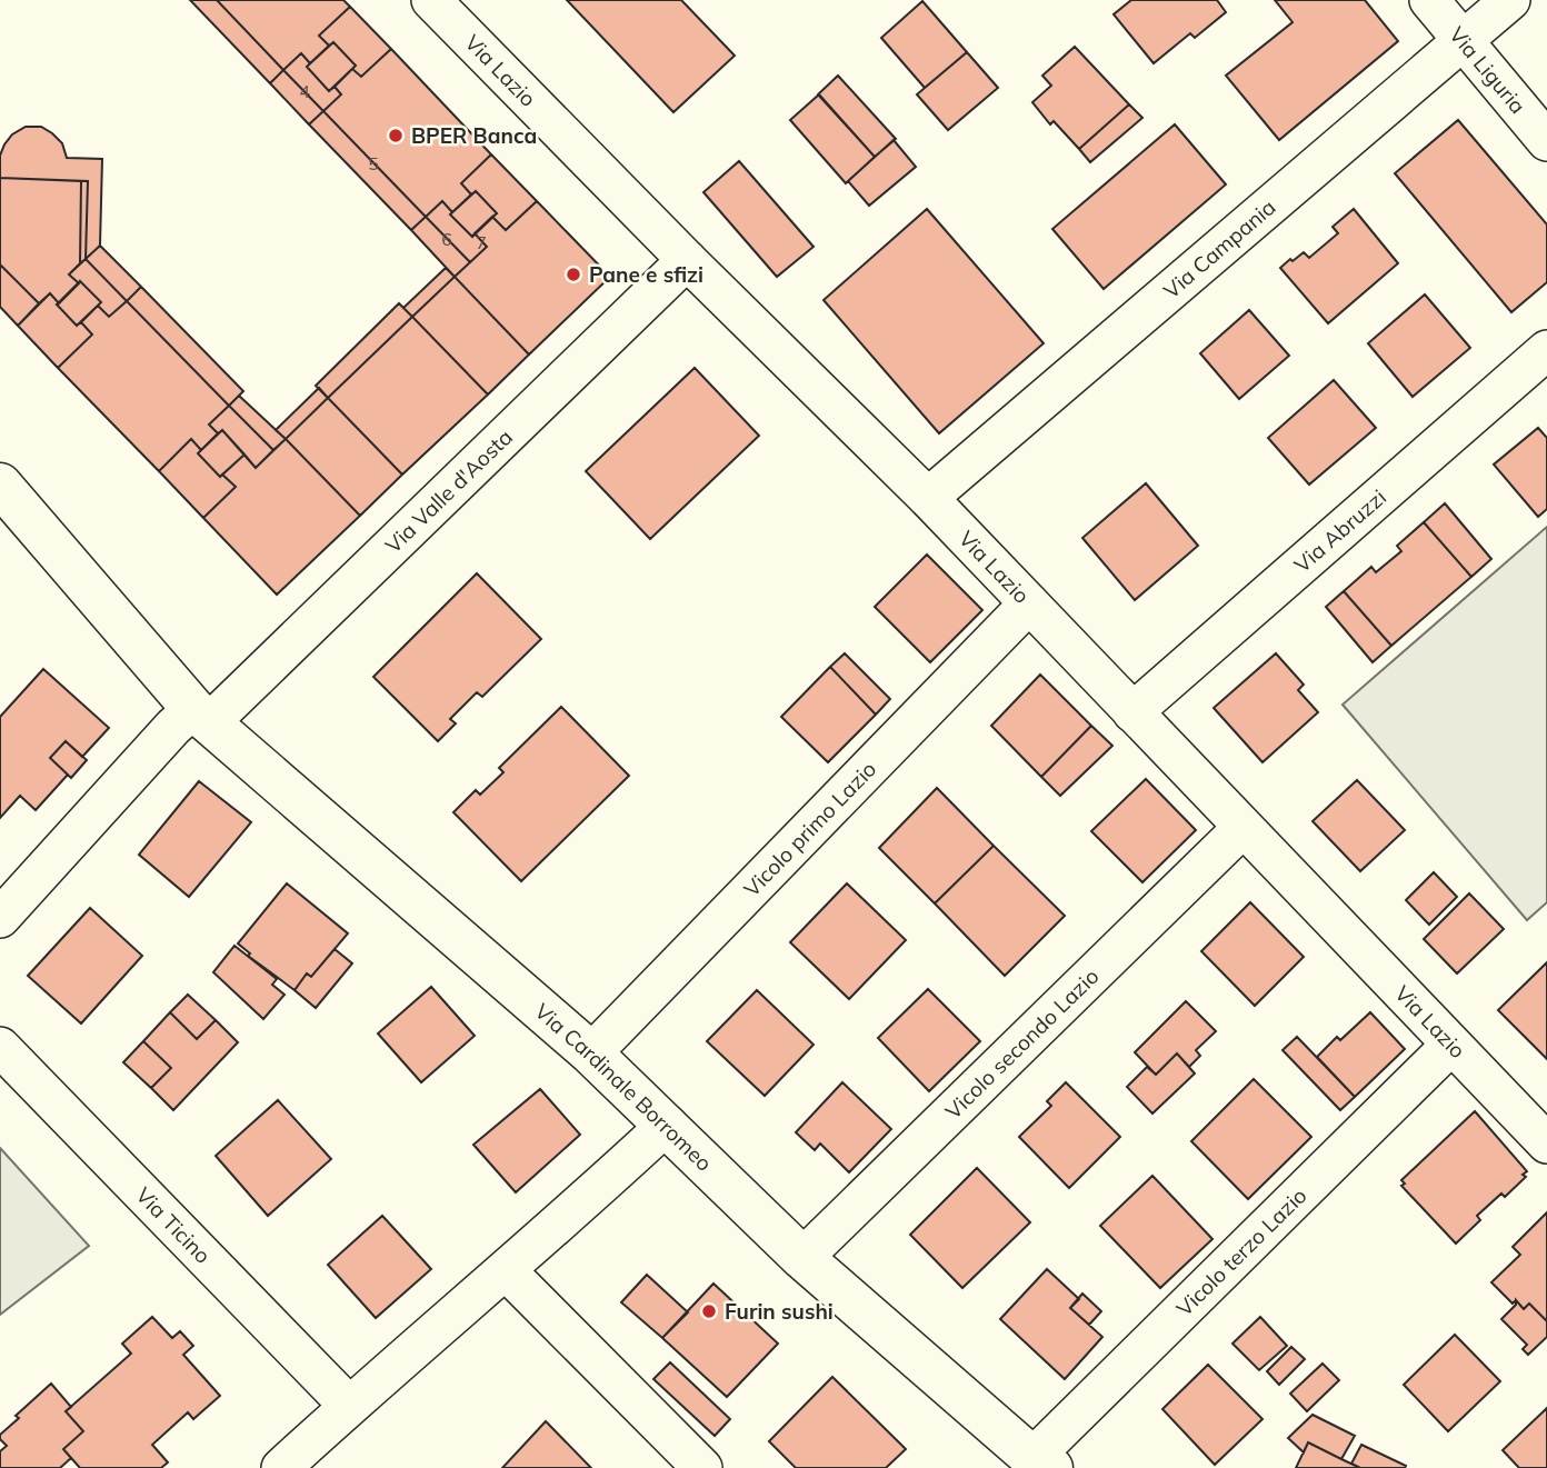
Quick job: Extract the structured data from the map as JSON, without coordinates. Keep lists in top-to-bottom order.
{
  "streets": {
    "street": [
      "Via Lazio",
      "Via Liguria",
      "Via Campania",
      "Via Valle d'Aosta",
      "Via Abruzzi",
      "Vicolo primo Lazio",
      "Vicolo secondo Lazio",
      "Via Cardinale Borromeo",
      "Via Ticino",
      "Vicolo terzo Lazio"
    ]
  },
  "crossings": [
    ["Via Lazio", "Via Campania"],
    ["Via Lazio", "Via Valle d'Aosta"],
    ["Via Lazio", "Via Abruzzi"],
    ["Via Lazio", "Vicolo primo Lazio"],
    ["Via Lazio", "Vicolo secondo Lazio"],
    ["Via Lazio", "Vicolo terzo Lazio"],
    ["Via Liguria", "Via Campania"],
    ["Via Valle d'Aosta", "Via Cardinale Borromeo"],
    ["Vicolo primo Lazio", "Via Cardinale Borromeo"],
    ["Vicolo secondo Lazio", "Via Cardinale Borromeo"],
    ["Via Cardinale Borromeo", "Vicolo terzo Lazio"]
  ],
  "places": ["BPER Banca", "Pane e sfizi", "Furin sushi"],
  "house_numbers": [
    "4",
    "5",
    "6",
    "7"
  ]
}
